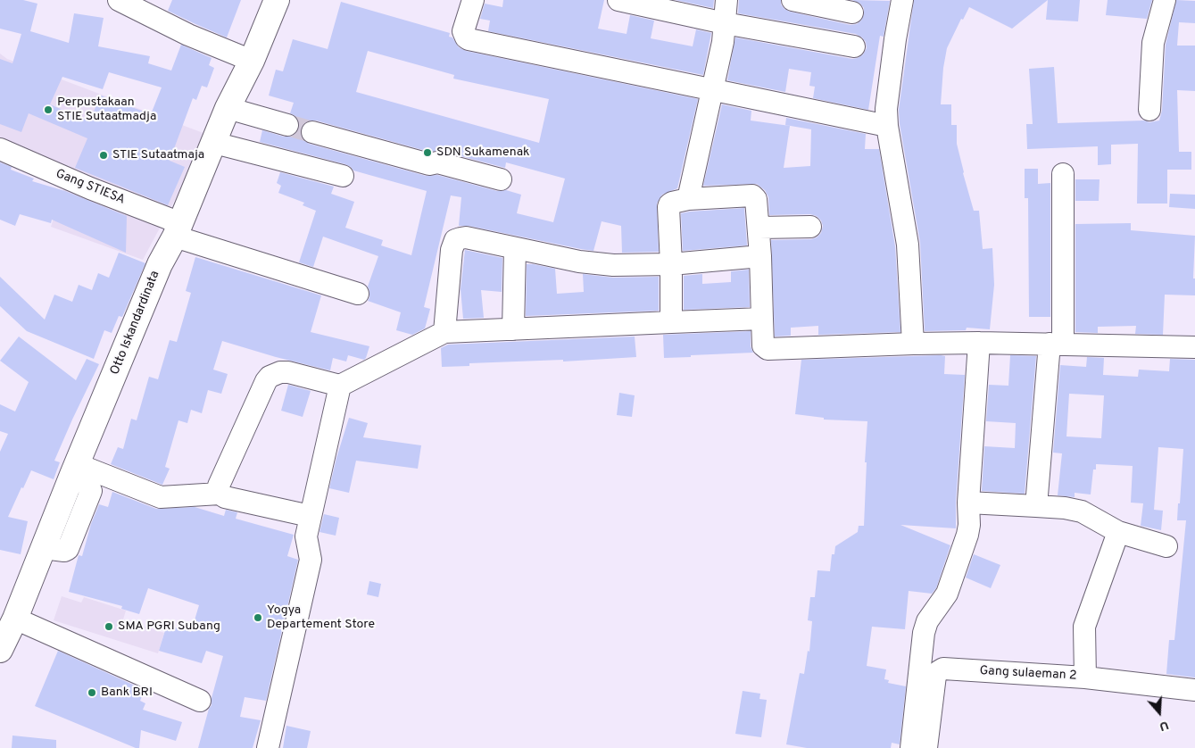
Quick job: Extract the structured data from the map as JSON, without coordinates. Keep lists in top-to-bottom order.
{
  "streets": {
    "main road": ["Otto Iskandardinata"],
    "street": ["Gang STIESA", "Gang sulaeman 2"]
  },
  "crossings": [
    ["Gang STIESA", "Otto Iskandardinata"]
  ],
  "places": [
    "Perpustakaan STIE Sutaatmadja",
    "SDN Sukamenak",
    "STIE Sutaatmaja",
    "Yogya Departement Store",
    "SMA PGRI Subang",
    "Bank BRI"
  ],
  "north": "bottom"
}
